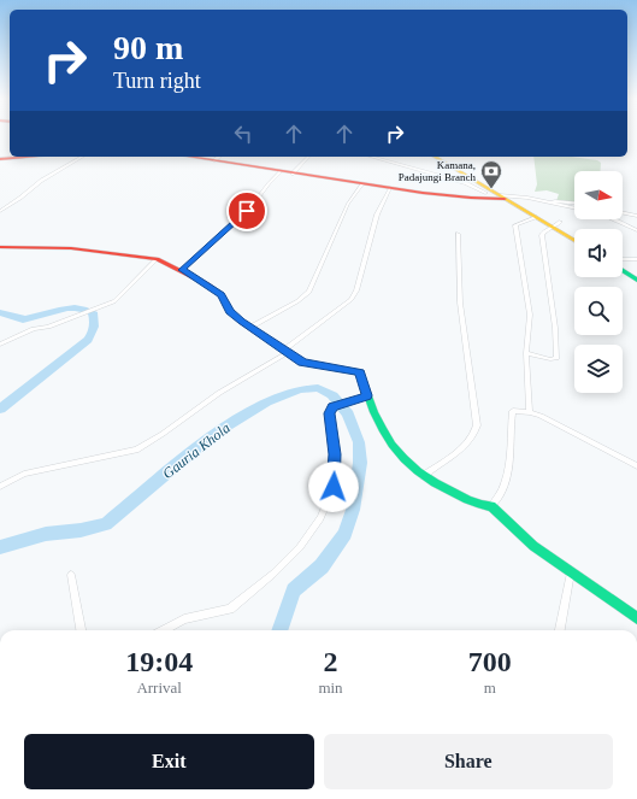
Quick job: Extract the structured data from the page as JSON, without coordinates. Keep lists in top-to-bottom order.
{
  "water": ["Gauria Khola"],
  "places": {
    "bank": ["Kamana, Padajungi Branch"]
  },
  "north": "right",
  "page": {
    "turn": ["90 m", "Turn right"],
    "eta": [
      "19:04",
      "Arrival",
      "2",
      "min",
      "700",
      "m"
    ],
    "buttons": ["Exit", "Share"]
  }
}
